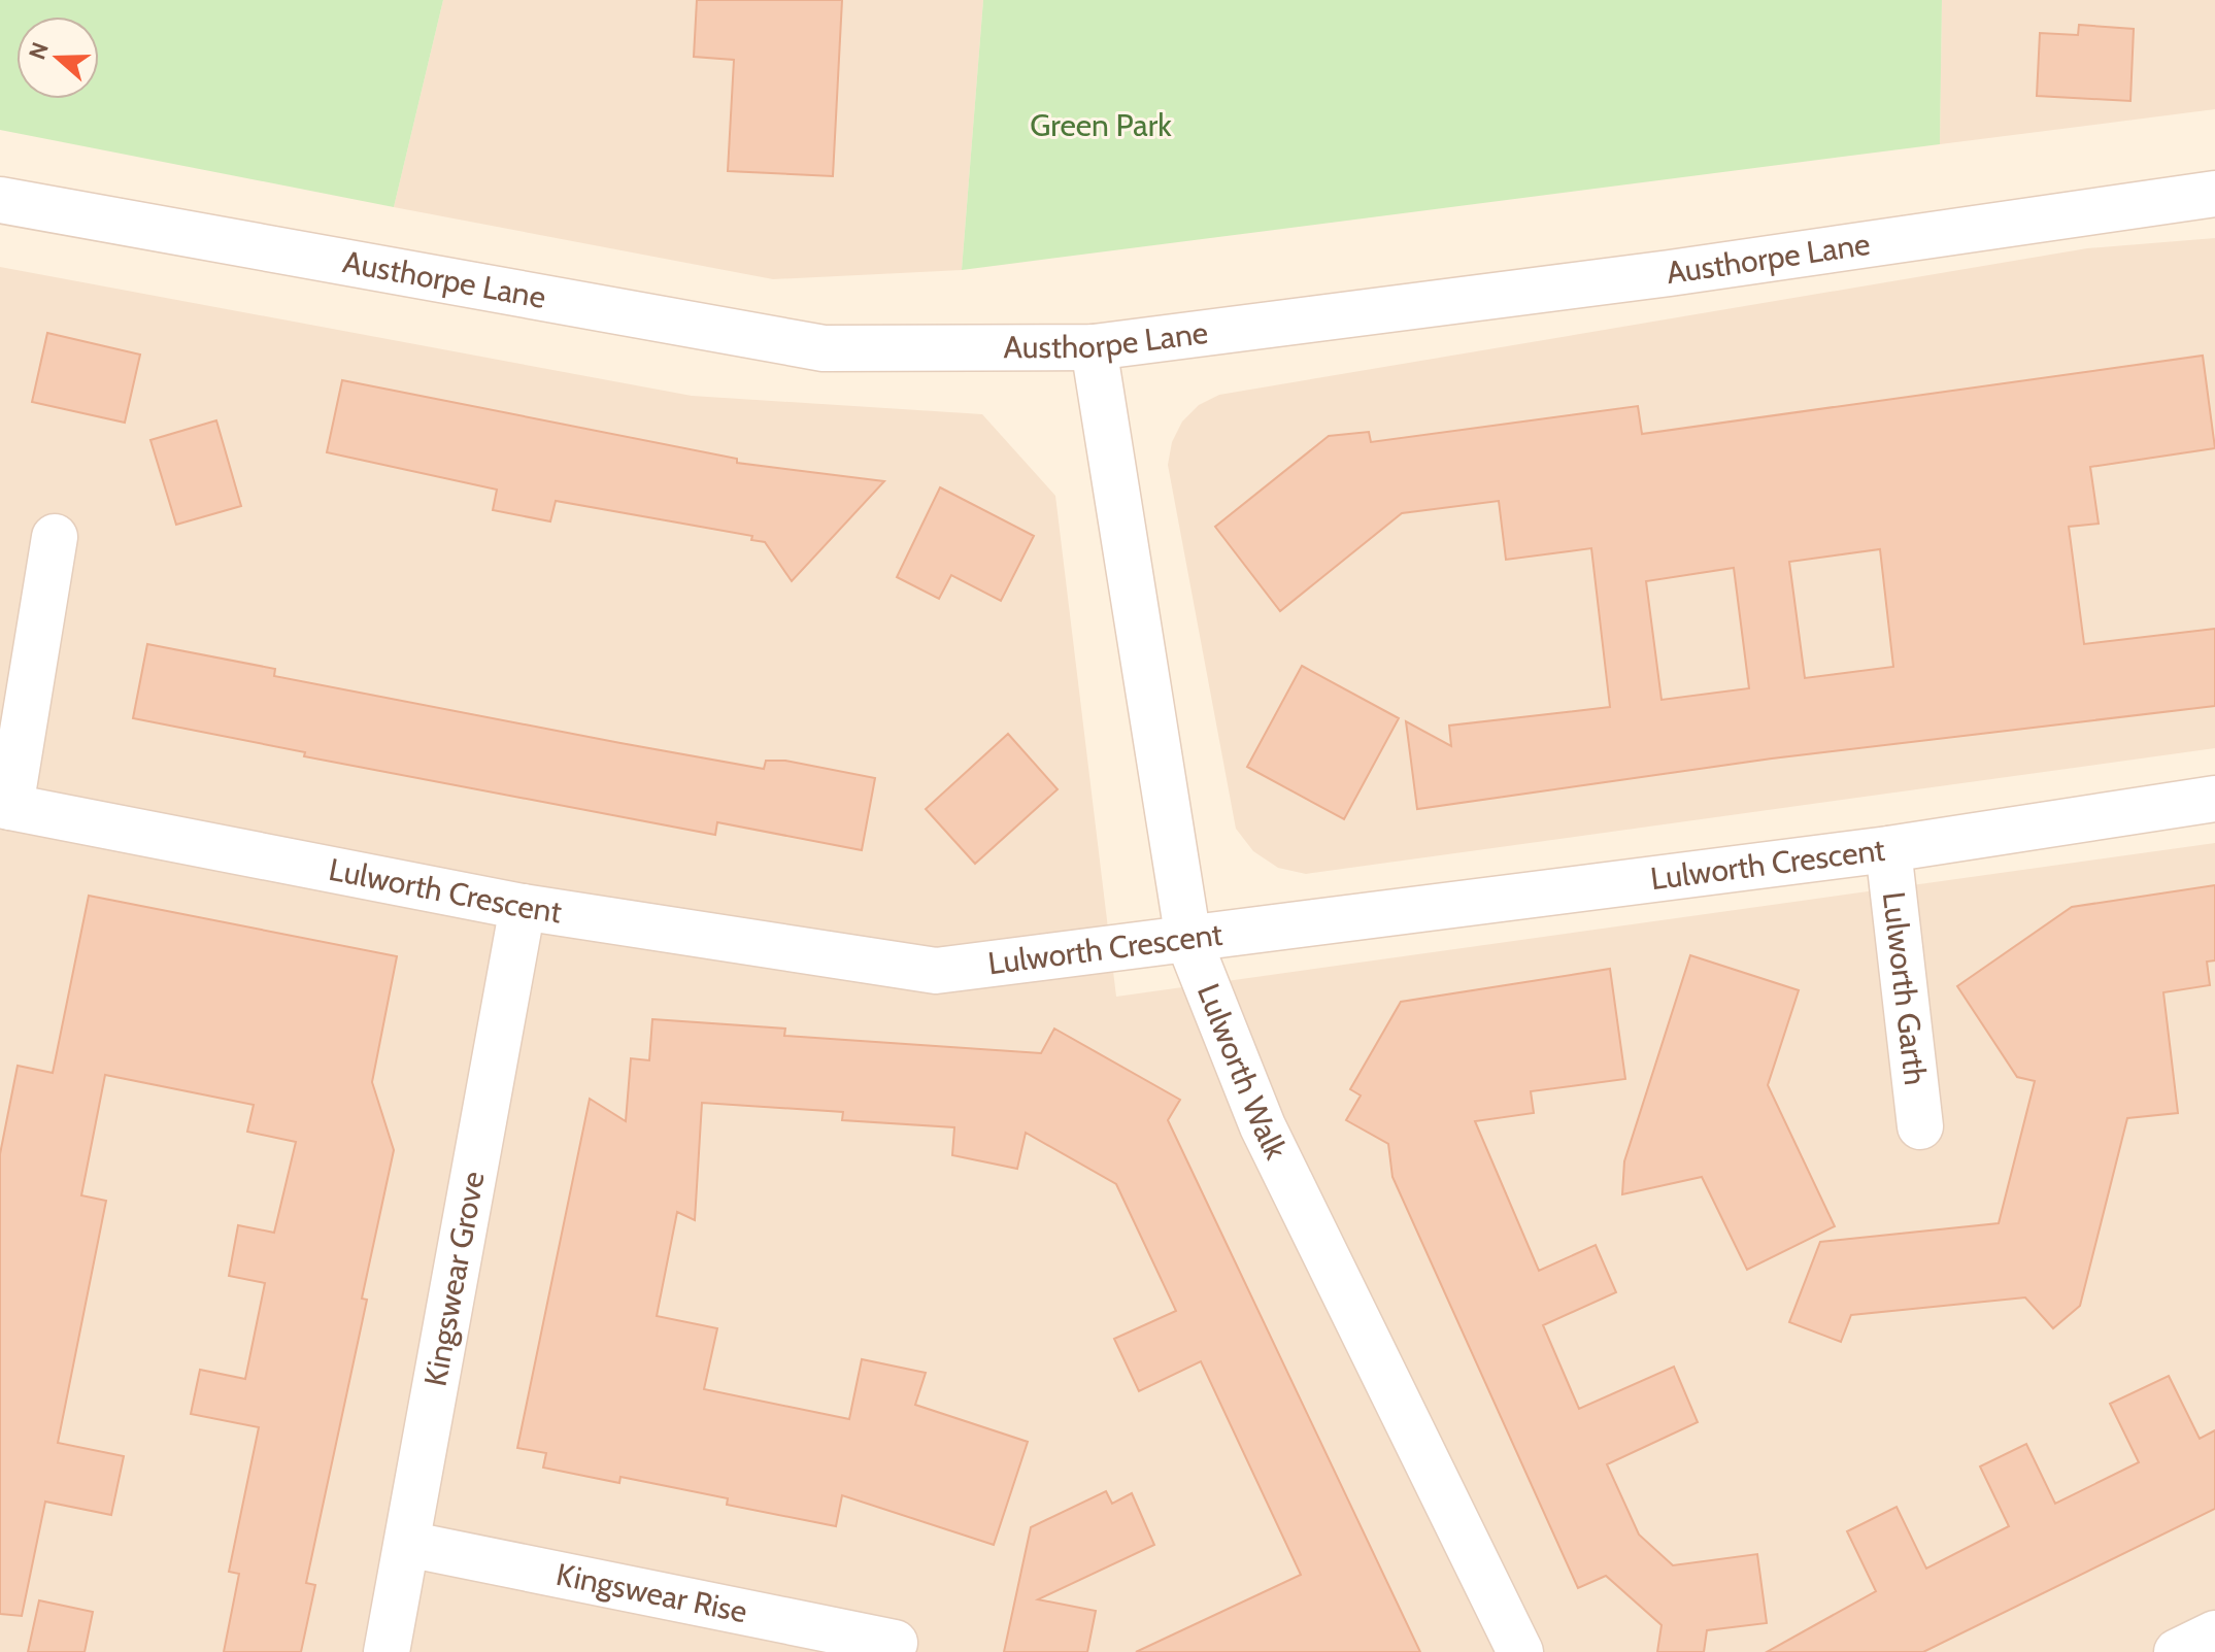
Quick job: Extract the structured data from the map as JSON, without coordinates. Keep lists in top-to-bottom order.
{
  "streets": {
    "street": [
      "Austhorpe Lane",
      "Lulworth Crescent",
      "Lulworth Garth",
      "Lulworth Walk",
      "Kingswear Grove",
      "Kingswear Rise"
    ]
  },
  "crossings": [
    ["Austhorpe Lane", "Lulworth Walk"],
    ["Lulworth Crescent", "Lulworth Garth"],
    ["Lulworth Crescent", "Lulworth Walk"],
    ["Lulworth Crescent", "Kingswear Grove"],
    ["Kingswear Grove", "Kingswear Rise"]
  ],
  "parks": ["Green Park"],
  "north": "left"
}
